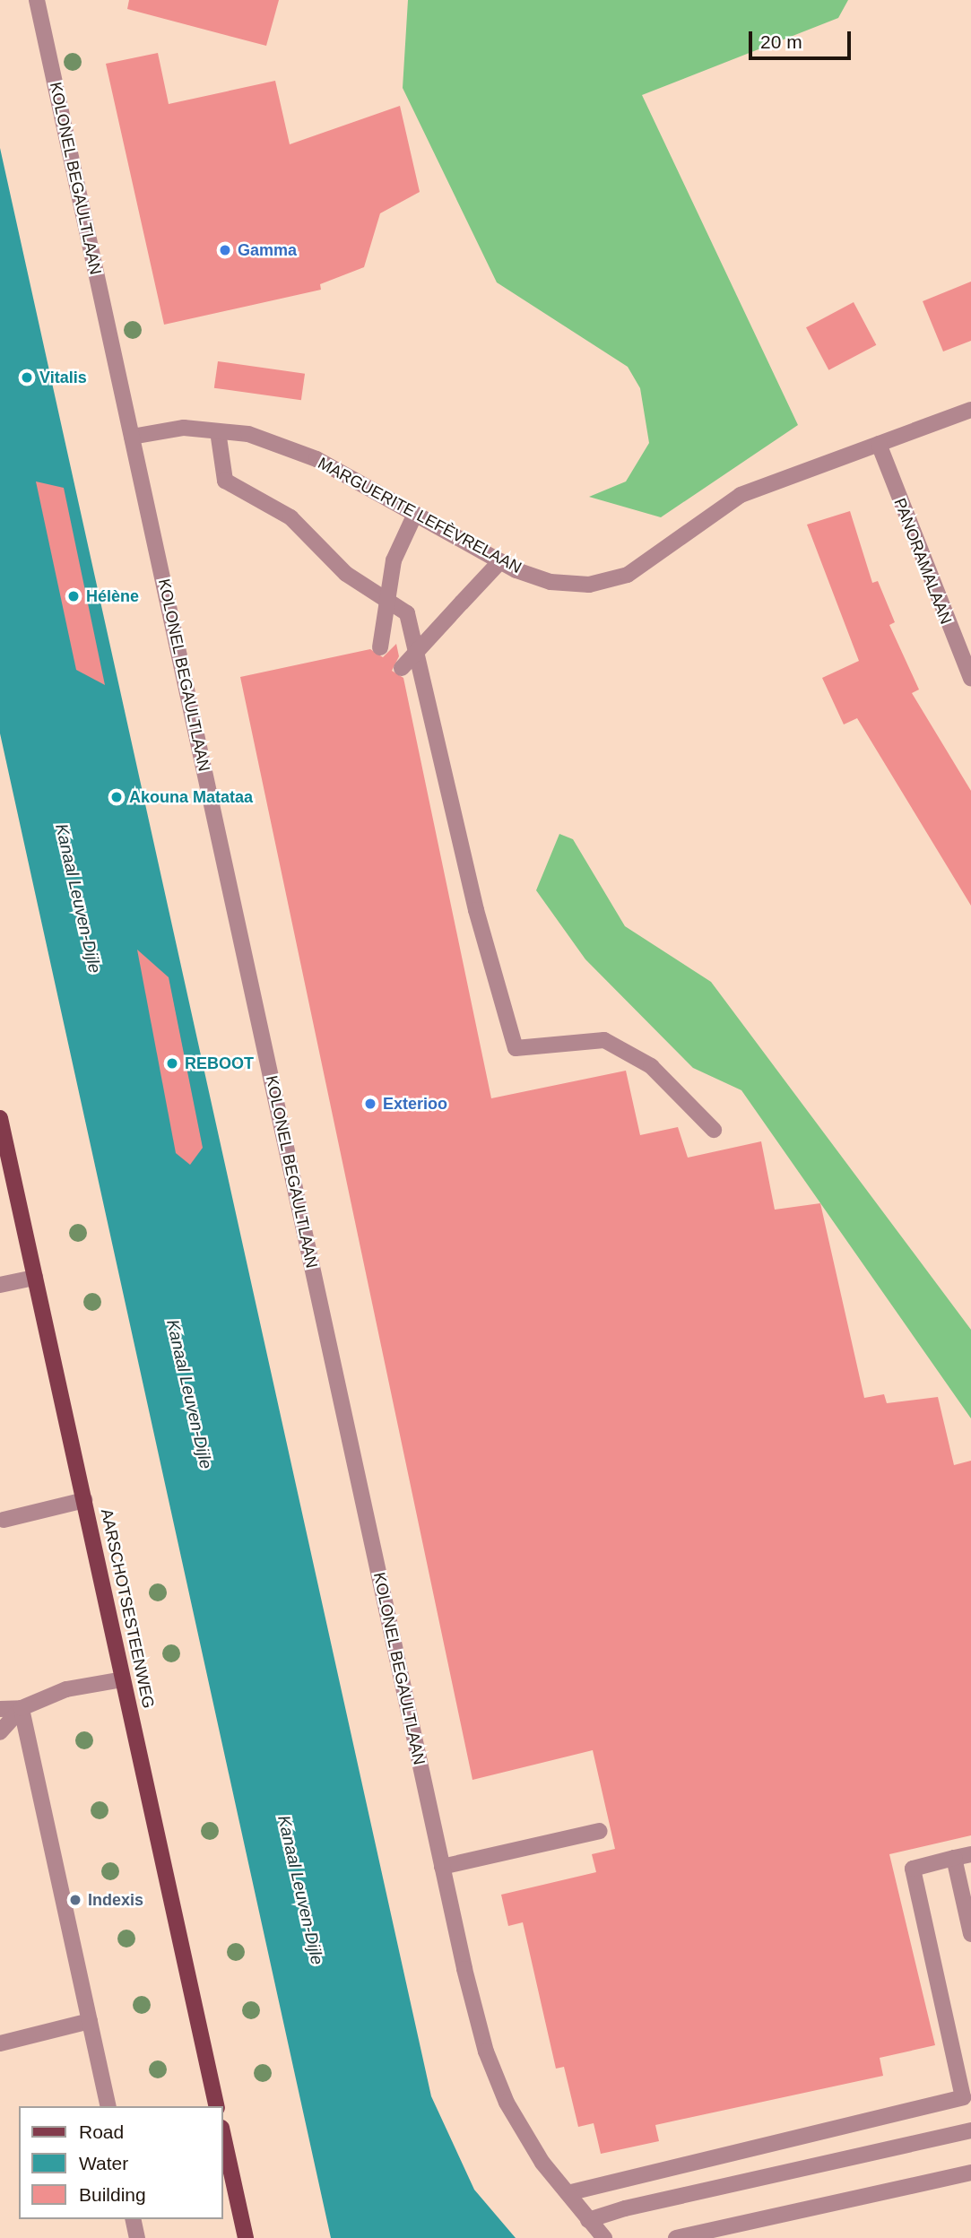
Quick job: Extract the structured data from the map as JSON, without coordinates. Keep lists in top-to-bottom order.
{
  "streets": {
    "main road": ["AARSCHOTSESTEENWEG"],
    "street": ["KOLONEL BEGAULTLAAN", "MARGUERITE LEFÈVRELAAN", "PANORAMALAAN"]
  },
  "crossings": [
    ["KOLONEL BEGAULTLAAN", "MARGUERITE LEFÈVRELAAN"],
    ["MARGUERITE LEFÈVRELAAN", "PANORAMALAAN"]
  ],
  "water": ["Kanaal Leuven-Dijle"],
  "places": [
    "Gamma",
    "Vitalis",
    "Hélène",
    "Akouna Matataa",
    "REBOOT",
    "Exterioo",
    "Indexis"
  ],
  "legend": ["Road", "Water", "Building"],
  "scale_bar": "20 m"
}
